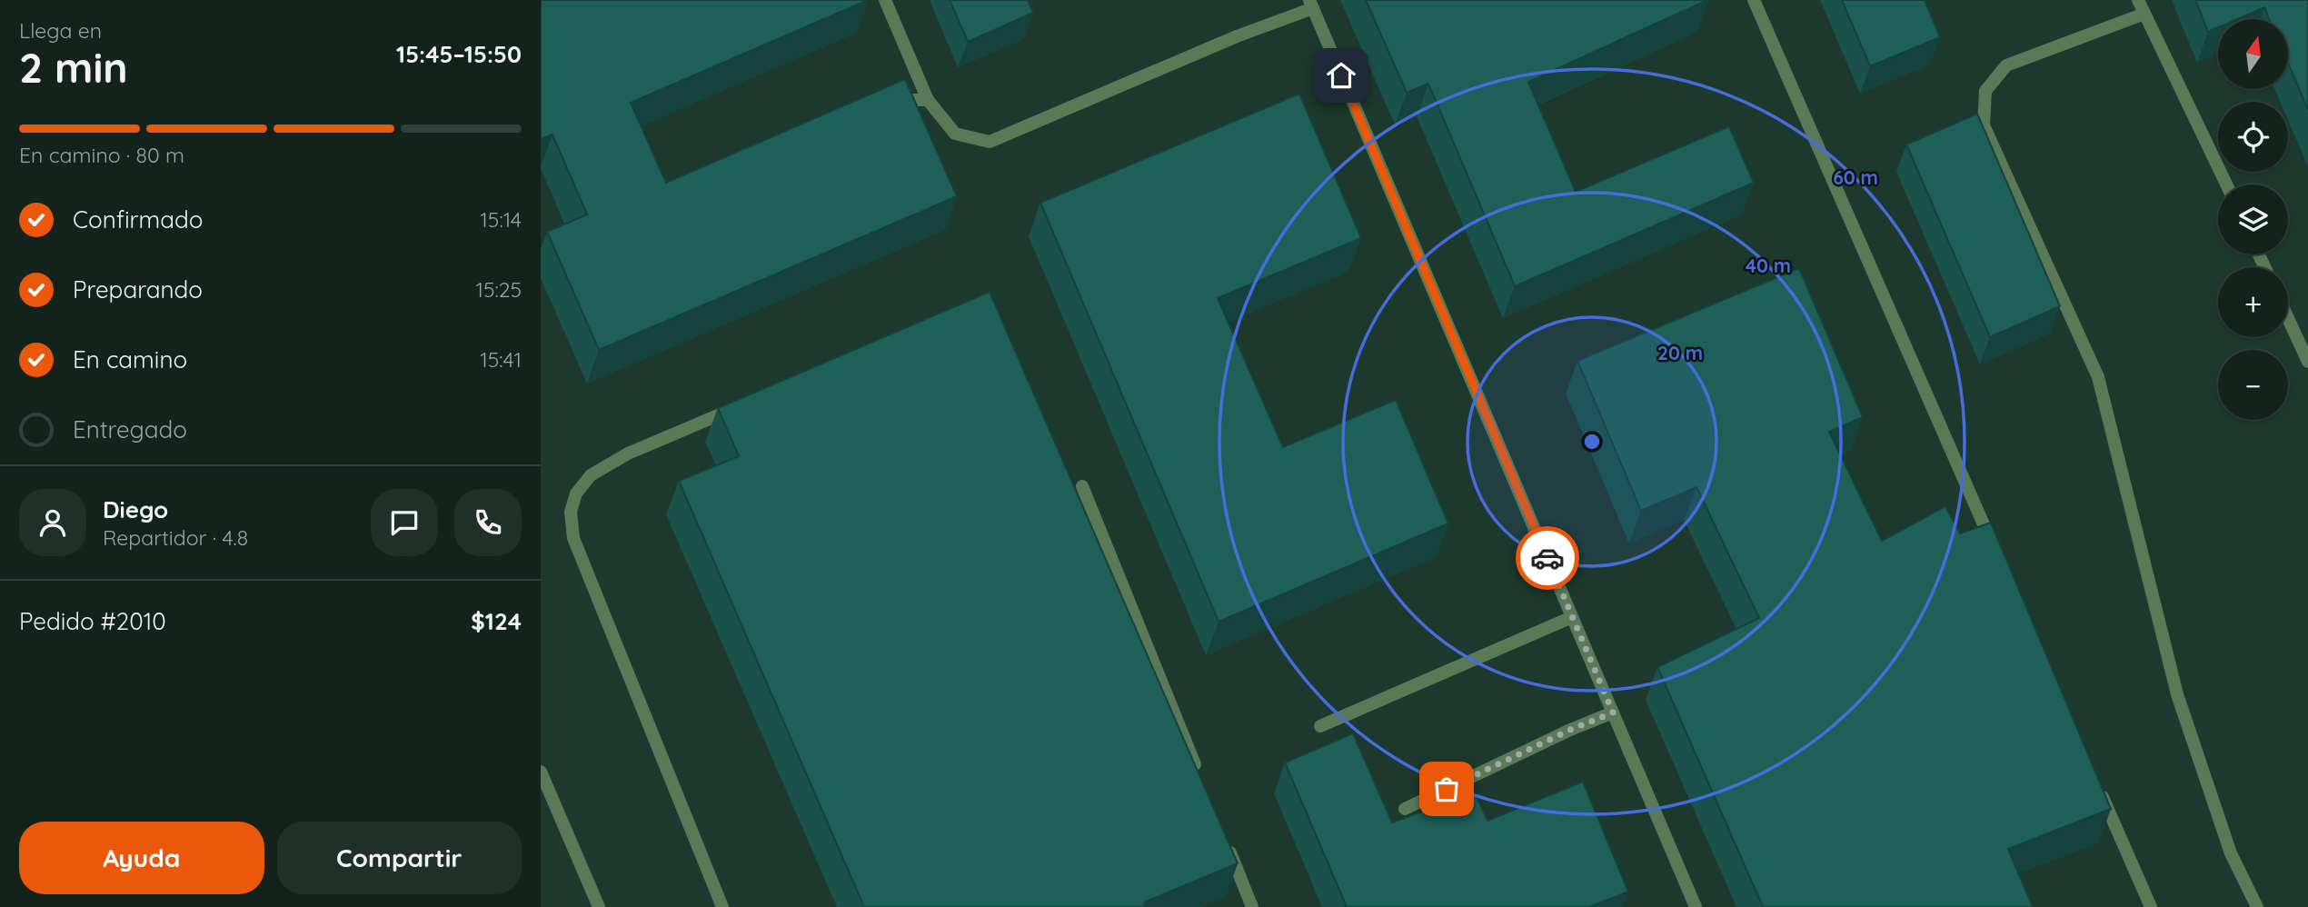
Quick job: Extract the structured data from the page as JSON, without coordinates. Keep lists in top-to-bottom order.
{
  "north": "top",
  "page": {
    "heading": ["2 min", "Llega en", "15:45–15:50"],
    "panel": [
      "Diego",
      "Repartidor · 4.8",
      "Pedido #2010",
      "$124"
    ],
    "map_buttons": ["+", "−"],
    "bar": "En camino · 80 m",
    "list": [
      ["Confirmado", "15:14"],
      ["Preparando", "15:25"],
      ["En camino", "15:41"],
      "Entregado"
    ],
    "buttons": ["Ayuda", "Compartir"]
  },
  "rings": ["60 m", "40 m", "20 m"]
}
